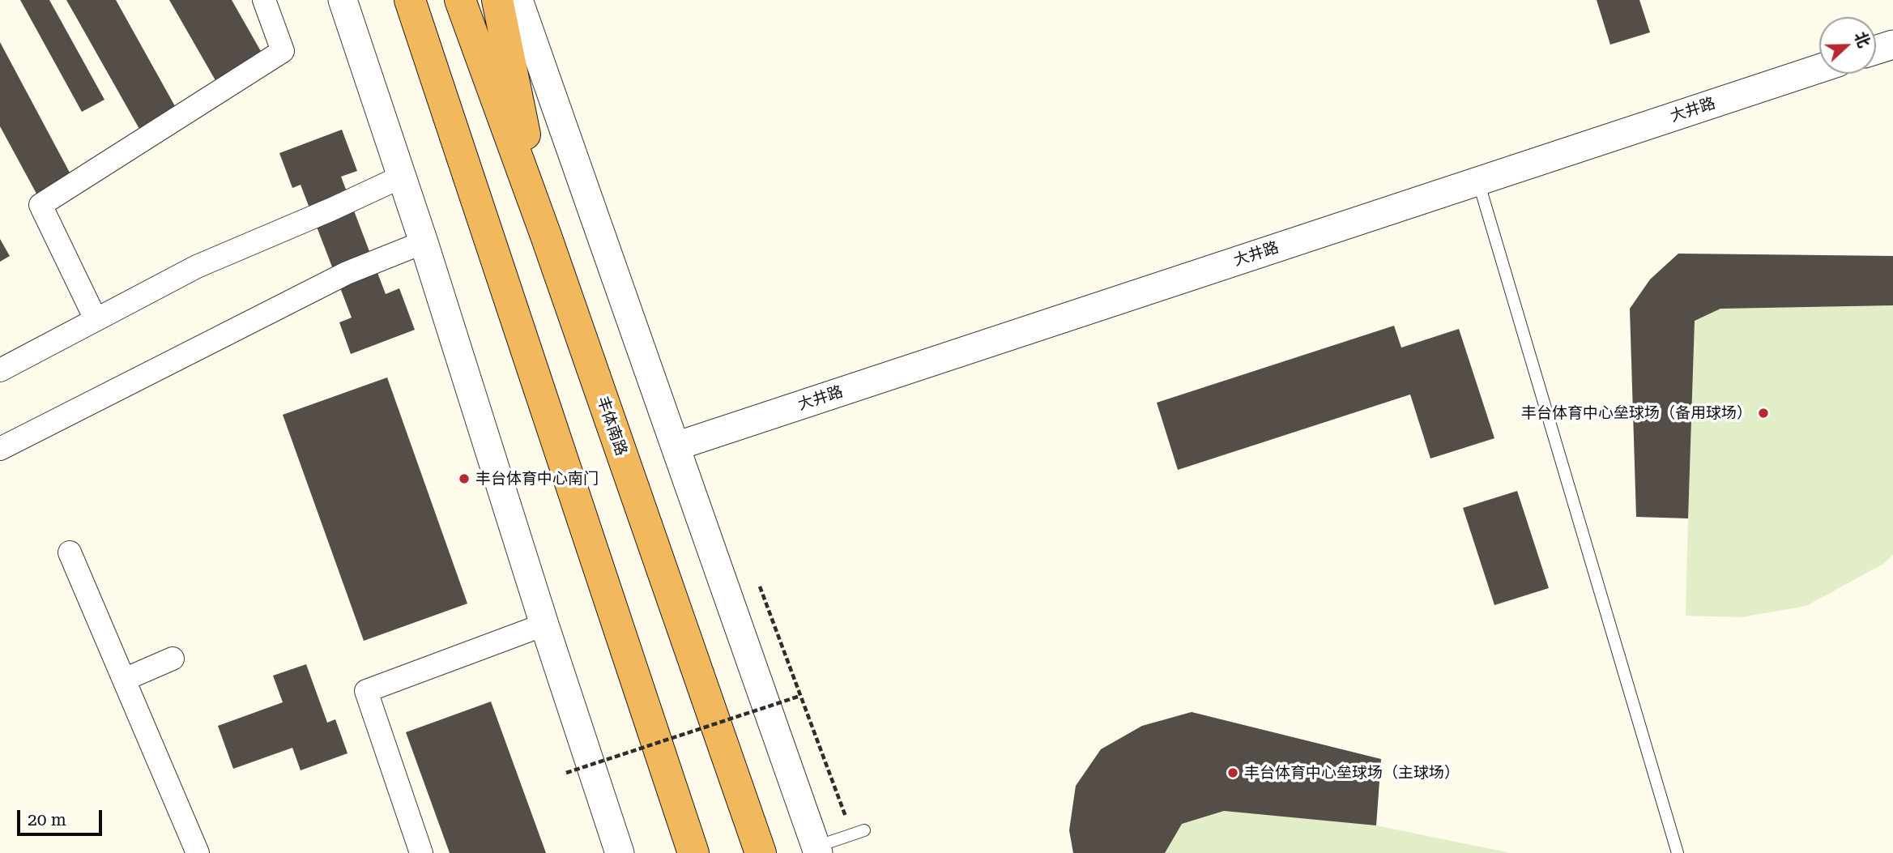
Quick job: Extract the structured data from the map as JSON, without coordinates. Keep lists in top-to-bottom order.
{
  "streets": {
    "highway": ["丰体南路"],
    "street": ["大井路"]
  },
  "places": ["丰台体育中心垒球场（备用球场）", "丰台体育中心南门", "丰台体育中心垒球场（主球场）"],
  "scale_bar": "20 m",
  "north": "right"
}
